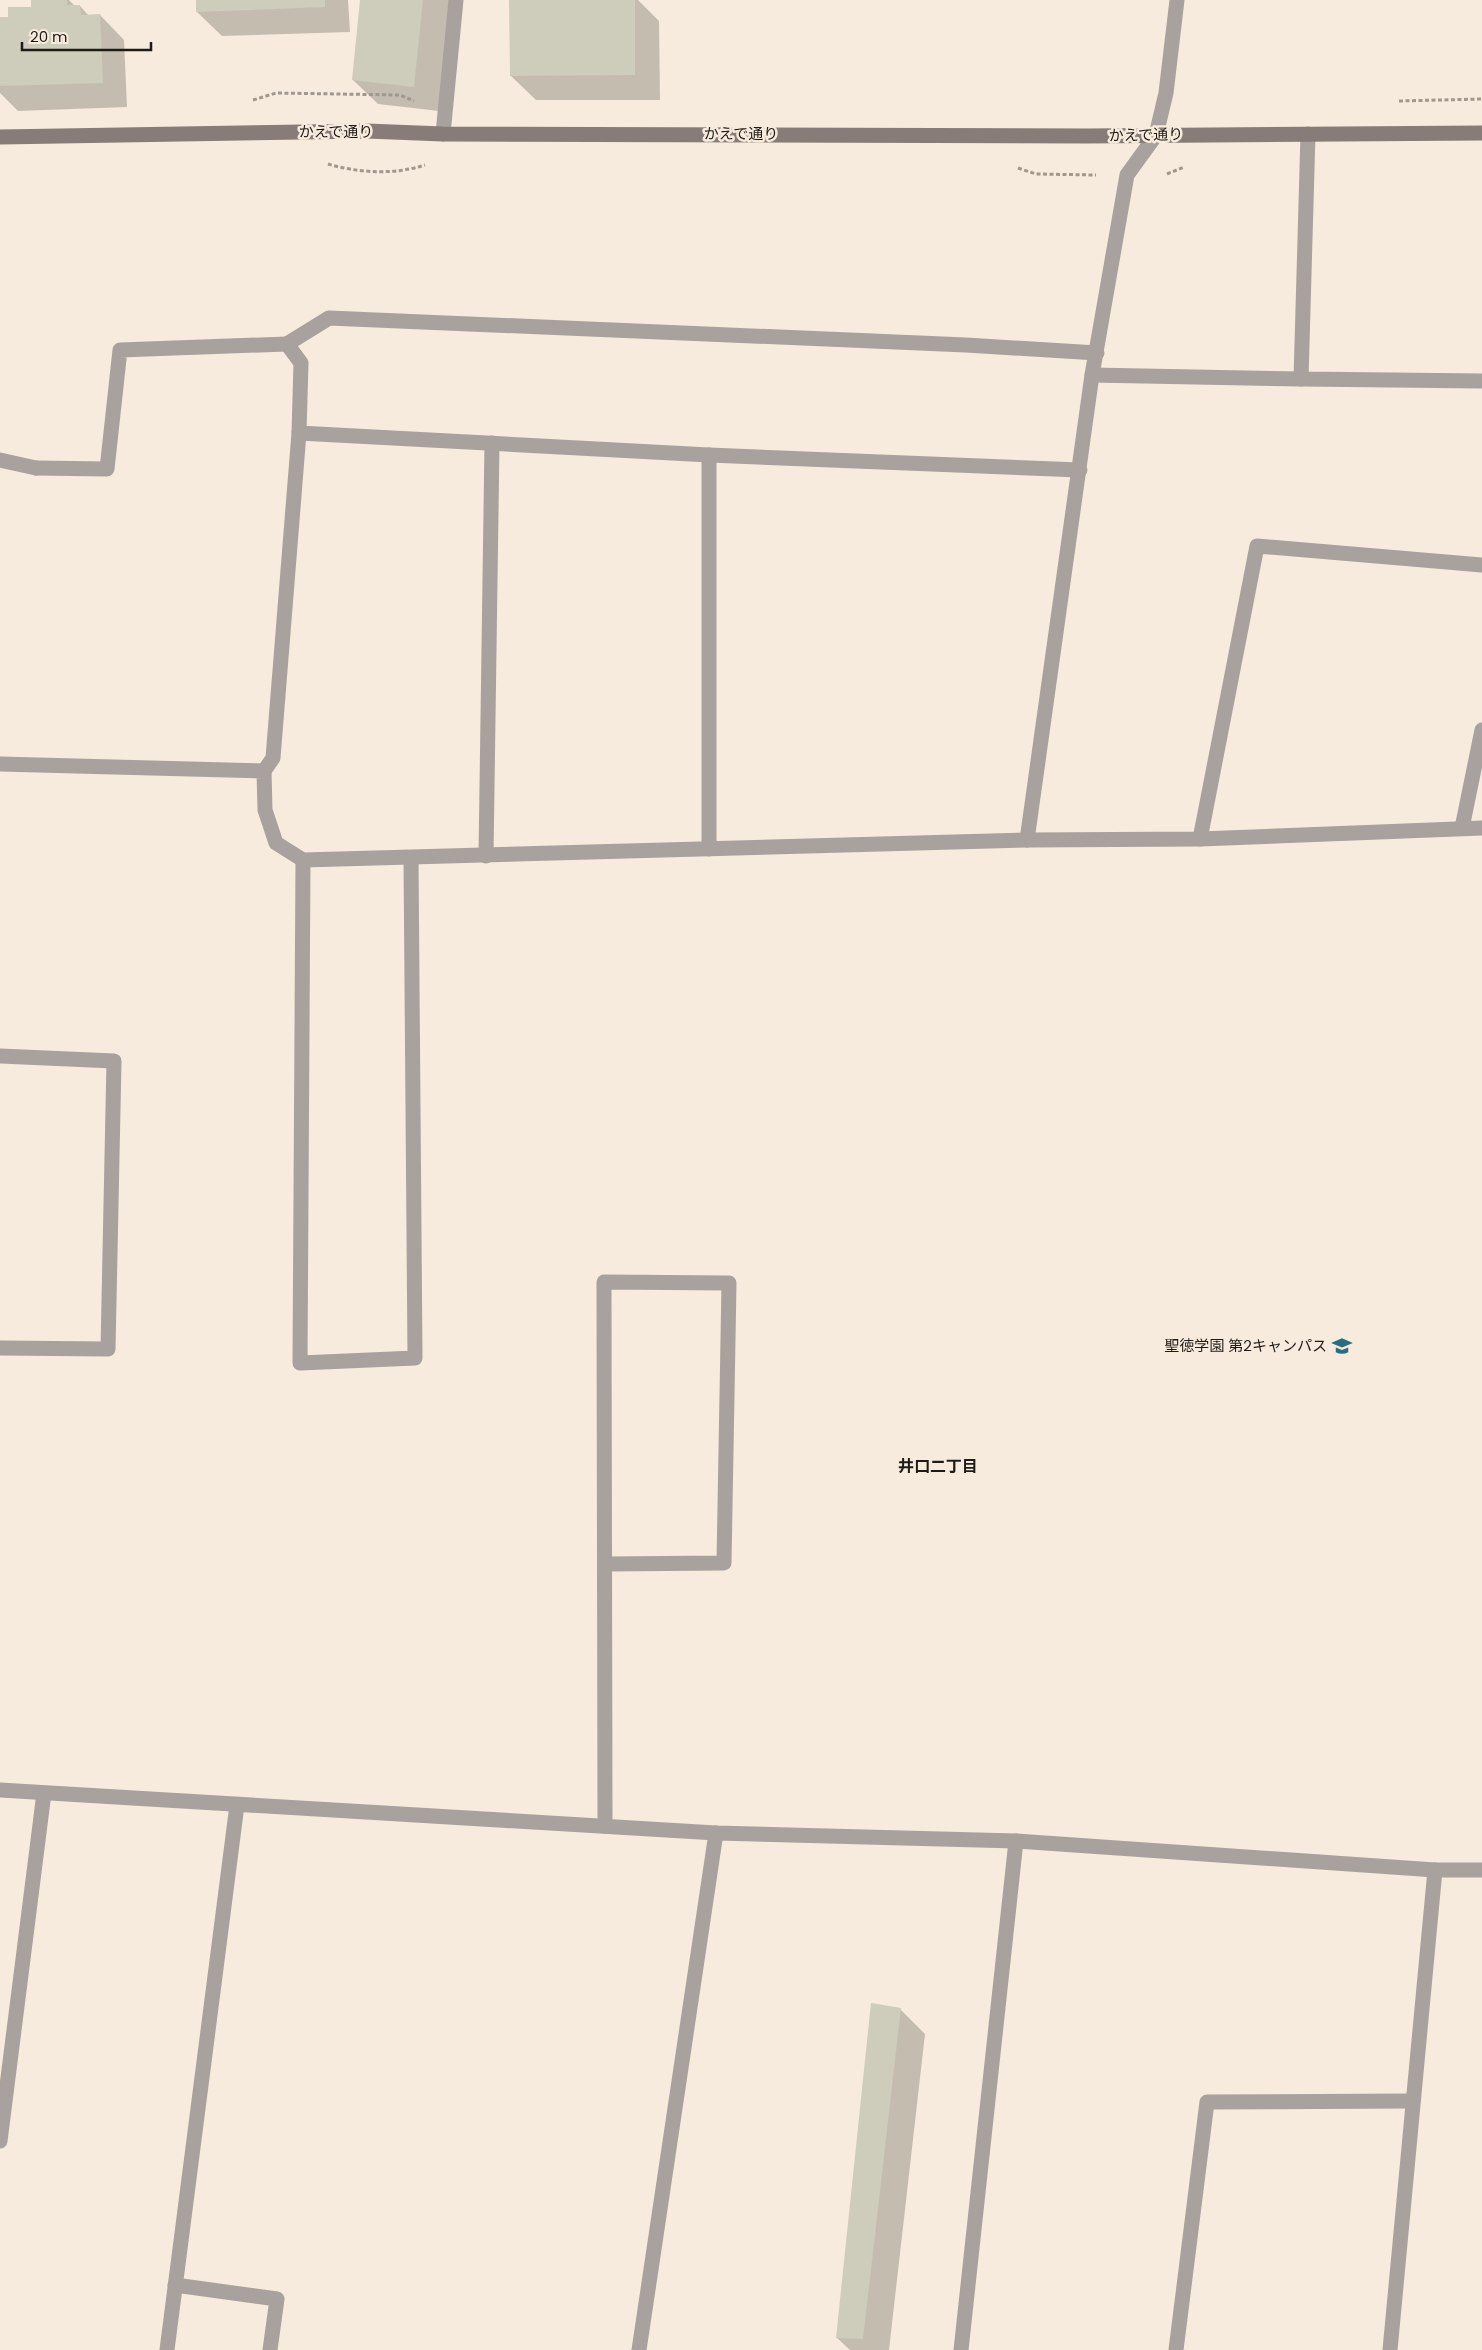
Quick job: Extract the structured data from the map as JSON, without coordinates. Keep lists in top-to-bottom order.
{
  "streets": {
    "street": ["かえで通り"]
  },
  "districts": ["井口二丁目"],
  "places": {
    "school or university": ["聖徳学園 第2キャンパス"]
  },
  "scale_bar": "20 m"
}
